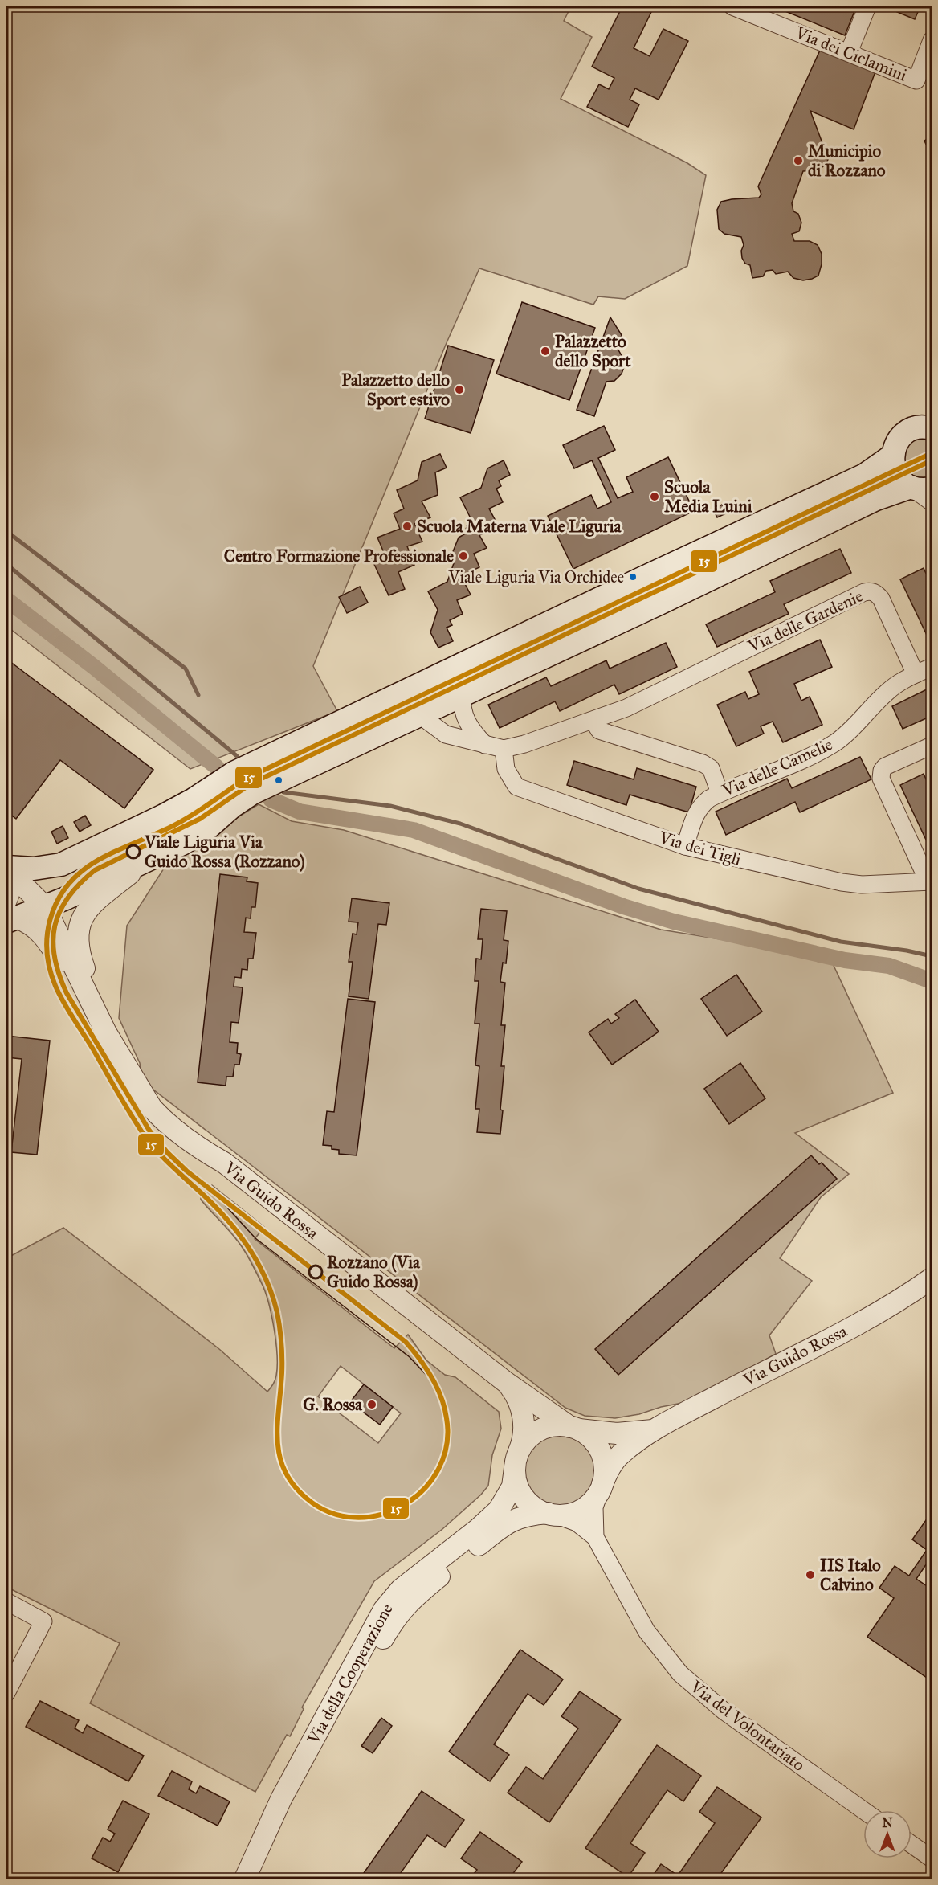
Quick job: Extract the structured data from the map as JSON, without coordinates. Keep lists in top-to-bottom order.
{
  "streets": {
    "street": [
      "Via dei Ciclamini",
      "Via delle Gardenie",
      "Via delle Camelie",
      "Via dei Tigli",
      "Via Guido Rossa",
      "Via della Cooperazione",
      "Via del Volontariato"
    ]
  },
  "crossings": [
    ["Via delle Gardenie", "Via delle Camelie"],
    ["Via delle Camelie", "Via dei Tigli"],
    ["Via Guido Rossa", "Via della Cooperazione"],
    ["Via Guido Rossa", "Via del Volontariato"],
    ["Via della Cooperazione", "Via del Volontariato"]
  ],
  "places": [
    "Municipio di Rozzano",
    "Palazzetto dello Sport",
    "Palazzetto dello Sport estivo",
    "Scuola Media Luini",
    "Scuola Materna Viale Liguria",
    "Centro Formazione Professionale",
    "Viale Liguria Via Orchidee",
    "Viale Liguria Via Guido Rossa (Rozzano)",
    "Rozzano (Via Guido Rossa)",
    "G. Rossa",
    "IIS Italo Calvino"
  ],
  "lines": ["transit line 15"],
  "north": "top"
}
